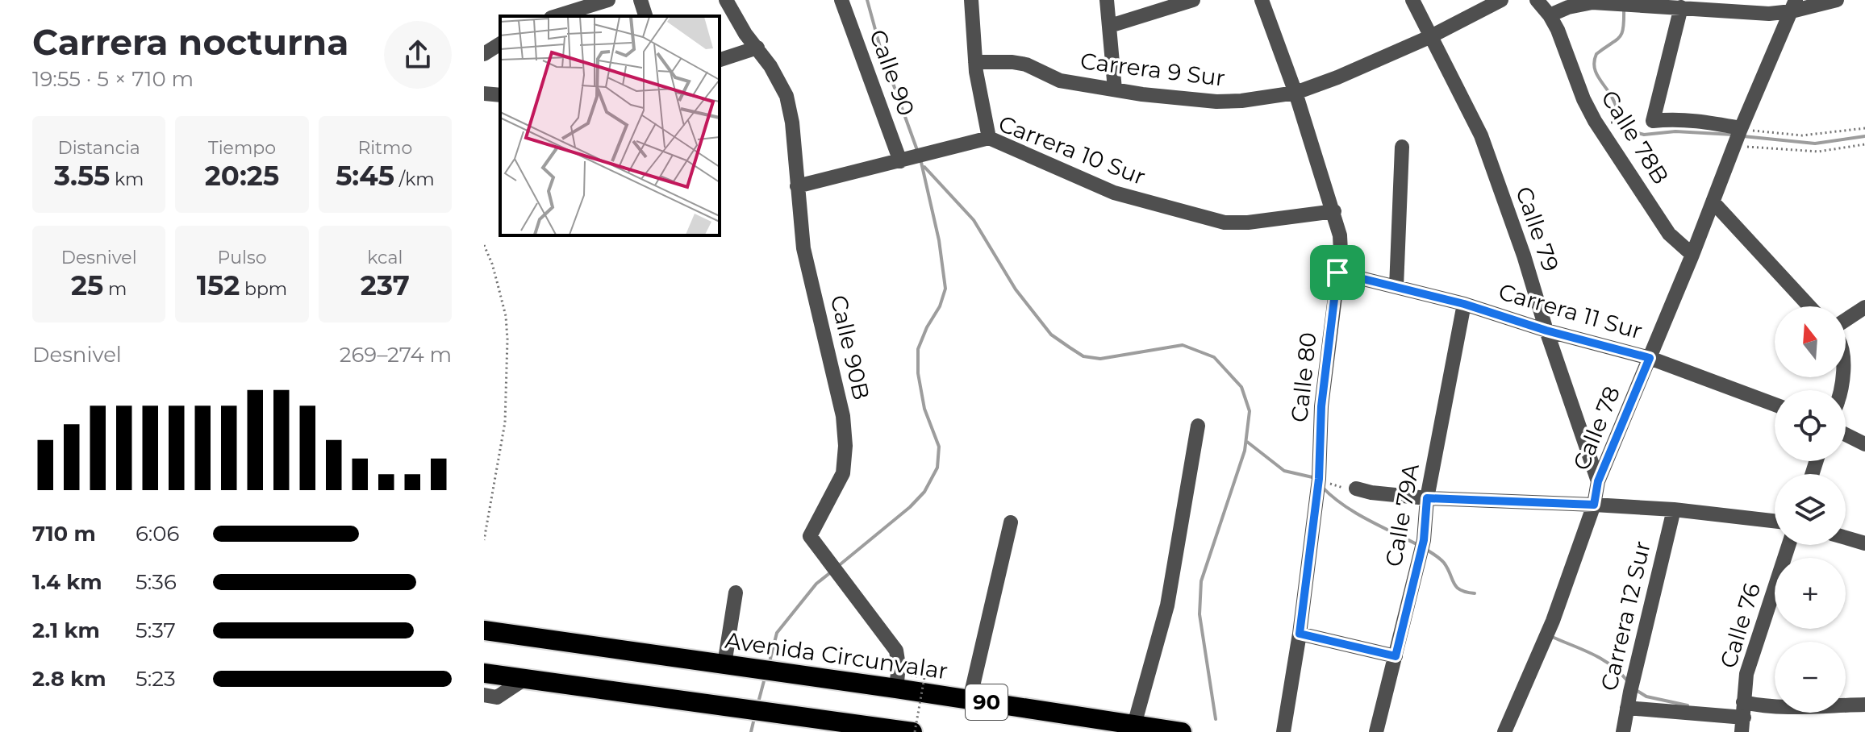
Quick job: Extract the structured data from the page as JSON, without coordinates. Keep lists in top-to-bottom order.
{
  "streets": {
    "highway": ["Avenida Circunvalar", "90"],
    "street": [
      "Carrera 9 Sur",
      "Calle 90",
      "Calle 78B",
      "Carrera 10 Sur",
      "Calle 79",
      "Carrera 11 Sur",
      "Calle 90B",
      "Calle 80",
      "Calle 78",
      "Calle 79A",
      "Carrera 12 Sur",
      "Calle 76"
    ]
  },
  "crossings": [
    ["Carrera 9 Sur", "Calle 79"],
    ["Carrera 9 Sur", "Calle 80"],
    ["Calle 90", "Carrera 10 Sur"],
    ["Calle 78B", "Calle 78"],
    ["Carrera 10 Sur", "Calle 90B"],
    ["Carrera 10 Sur", "Calle 80"],
    ["Calle 79", "Carrera 11 Sur"],
    ["Calle 79", "Calle 78"],
    ["Carrera 11 Sur", "Calle 80"],
    ["Carrera 11 Sur", "Calle 78"],
    ["Carrera 11 Sur", "Calle 79A"],
    ["Calle 90B", "Avenida Circunvalar"],
    ["Calle 78", "Carrera 12 Sur"],
    ["Calle 79A", "Carrera 12 Sur"]
  ],
  "north": "top",
  "page": {
    "heading": ["Carrera nocturna", "19:55 · 5 × 710 m"],
    "stats": [
      ["Distancia", "3.55 km"],
      ["Tiempo", "20:25"],
      ["Ritmo", "5:45 /km"],
      ["Desnivel", "25 m"],
      ["Pulso", "152 bpm"],
      ["kcal", "237"]
    ],
    "map_buttons": ["+", "−"],
    "chart": ["Desnivel", "269–274 m"],
    "list": [
      {
        "name": "710 m",
        "note": "6:06"
      },
      {
        "name": "1.4 km",
        "note": "5:36"
      },
      {
        "name": "2.1 km",
        "note": "5:37"
      },
      {
        "name": "2.8 km",
        "note": "5:23"
      }
    ]
  }
}
